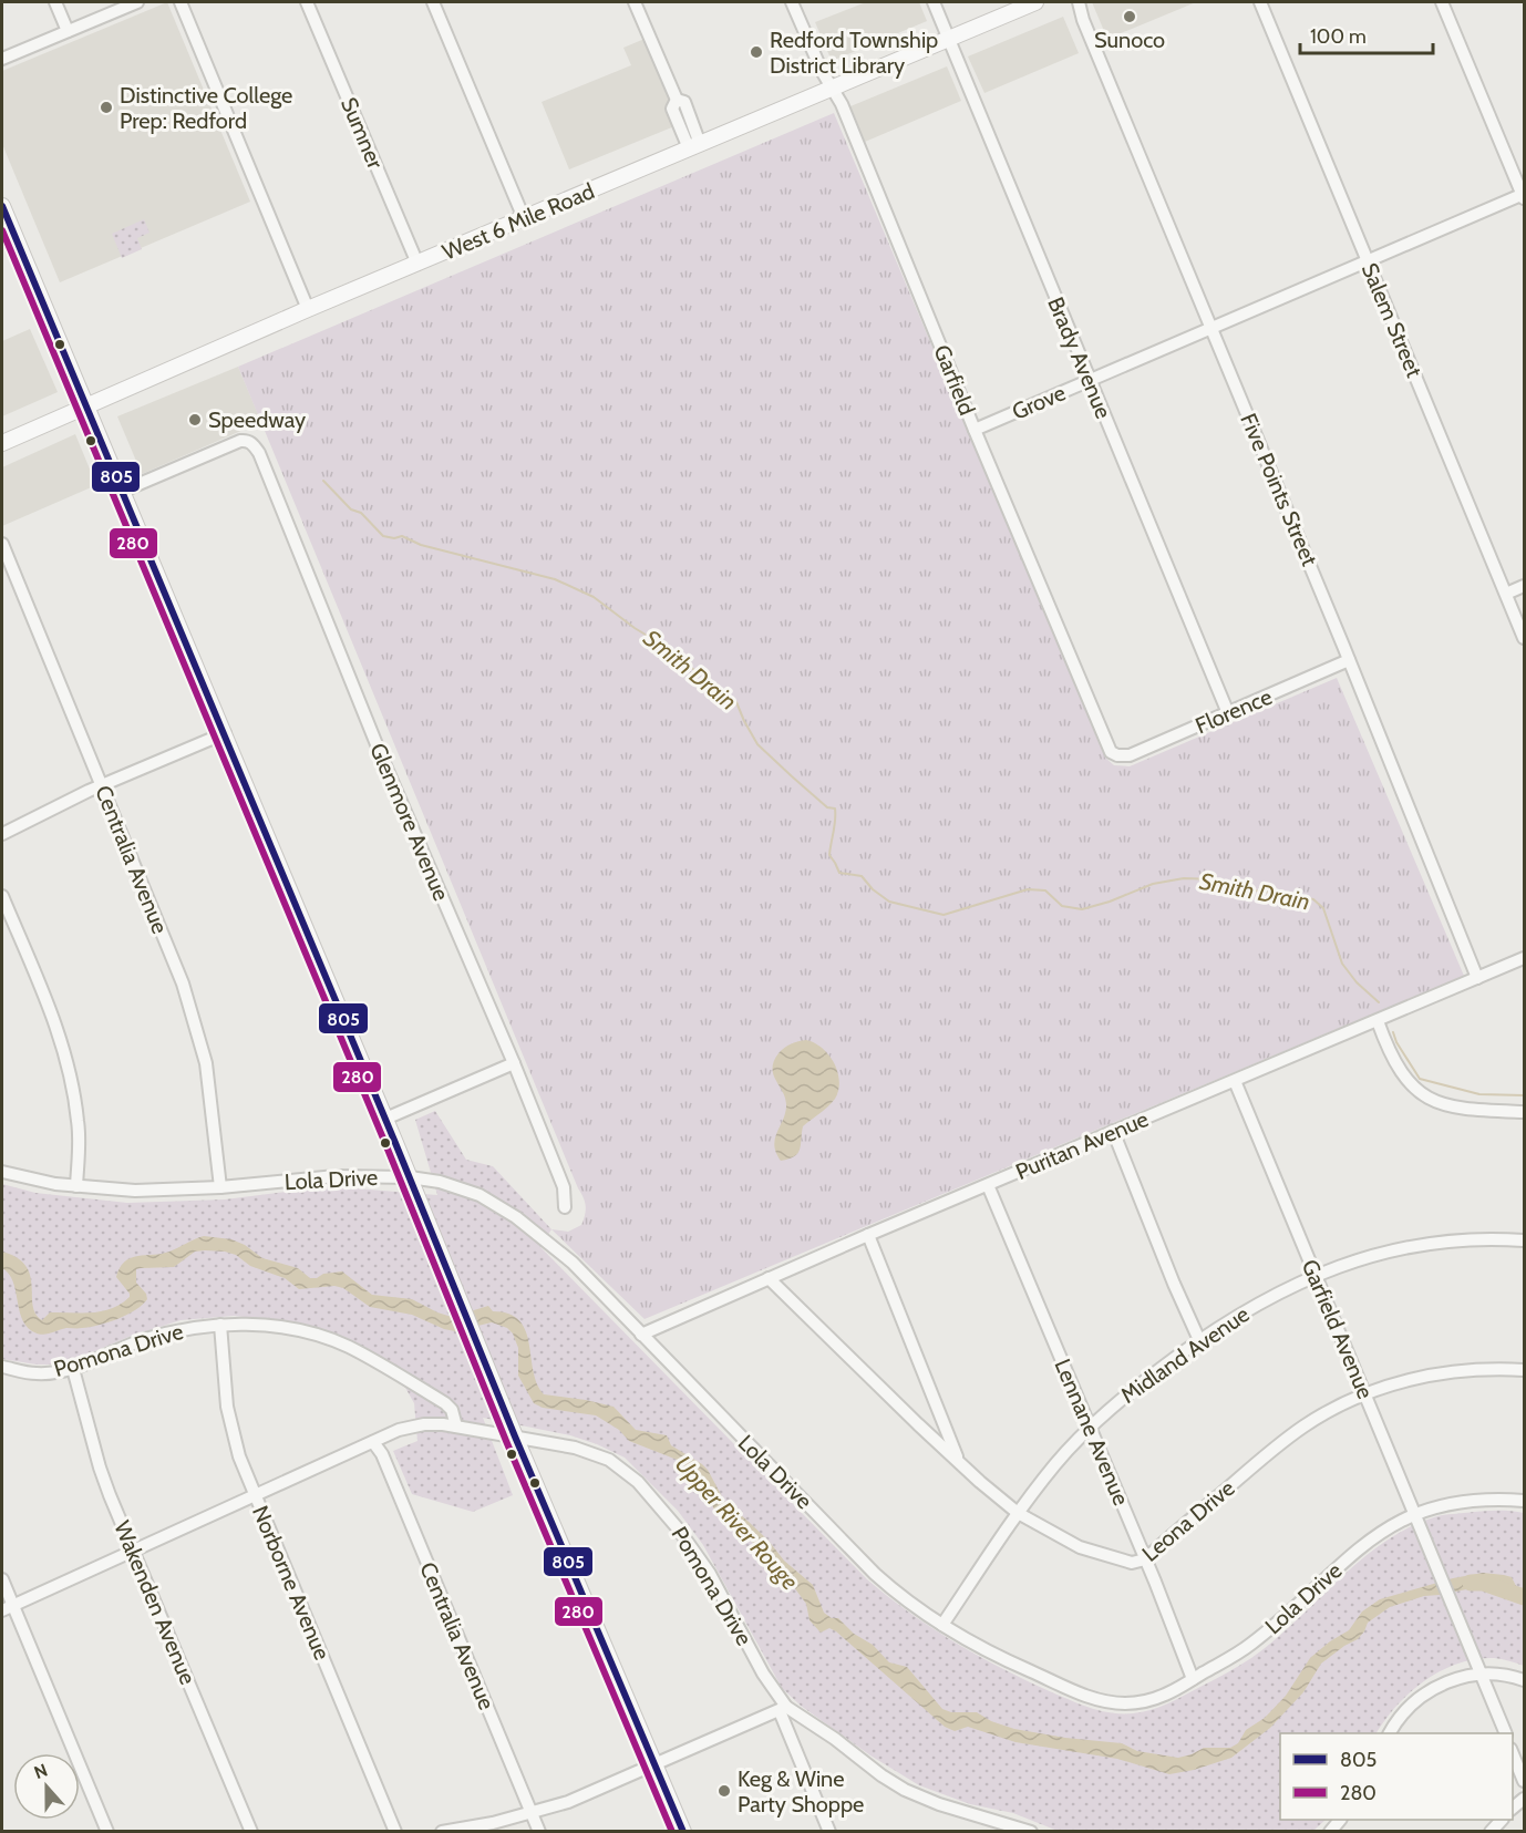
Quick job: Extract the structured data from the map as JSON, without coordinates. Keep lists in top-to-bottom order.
{
  "streets": {
    "main road": ["West 6 Mile Road"],
    "street": [
      "Sumner",
      "Salem Street",
      "Brady Avenue",
      "Garfield",
      "Grove",
      "Five Points Street",
      "Florence",
      "Glenmore Avenue",
      "Centralia Avenue",
      "Puritan Avenue",
      "Lola Drive",
      "Garfield Avenue",
      "Pomona Drive",
      "Midland Avenue",
      "Lennane Avenue",
      "Leona Drive",
      "Norborne Avenue",
      "Wakenden Avenue"
    ]
  },
  "crossings": [
    ["Sumner", "West 6 Mile Road"],
    ["West 6 Mile Road", "Brady Avenue"],
    ["West 6 Mile Road", "Garfield"],
    ["Salem Street", "Grove"],
    ["Brady Avenue", "Grove"],
    ["Brady Avenue", "Florence"],
    ["Garfield", "Grove"],
    ["Garfield", "Florence"],
    ["Grove", "Five Points Street"],
    ["Five Points Street", "Florence"],
    ["Five Points Street", "Puritan Avenue"],
    ["Centralia Avenue", "Lola Drive"],
    ["Puritan Avenue", "Lola Drive"],
    ["Puritan Avenue", "Garfield Avenue"],
    ["Puritan Avenue", "Lennane Avenue"],
    ["Puritan Avenue", "Leona Drive"],
    ["Lola Drive", "Garfield Avenue"],
    ["Lola Drive", "Midland Avenue"],
    ["Lola Drive", "Lennane Avenue"],
    ["Garfield Avenue", "Midland Avenue"],
    ["Garfield Avenue", "Leona Drive"],
    ["Pomona Drive", "Norborne Avenue"],
    ["Pomona Drive", "Wakenden Avenue"],
    ["Midland Avenue", "Lennane Avenue"],
    ["Midland Avenue", "Leona Drive"],
    ["Lennane Avenue", "Leona Drive"]
  ],
  "water": ["Smith Drain", "Upper River Rouge"],
  "places": [
    "Sunoco",
    "Redford Township District Library",
    "Distinctive College Prep: Redford",
    "Speedway",
    "Keg & Wine Party Shoppe"
  ],
  "lines": ["transit line 805", "transit line 280"],
  "legend": ["805", "280"],
  "scale_bar": "100 m",
  "north": "top"
}
